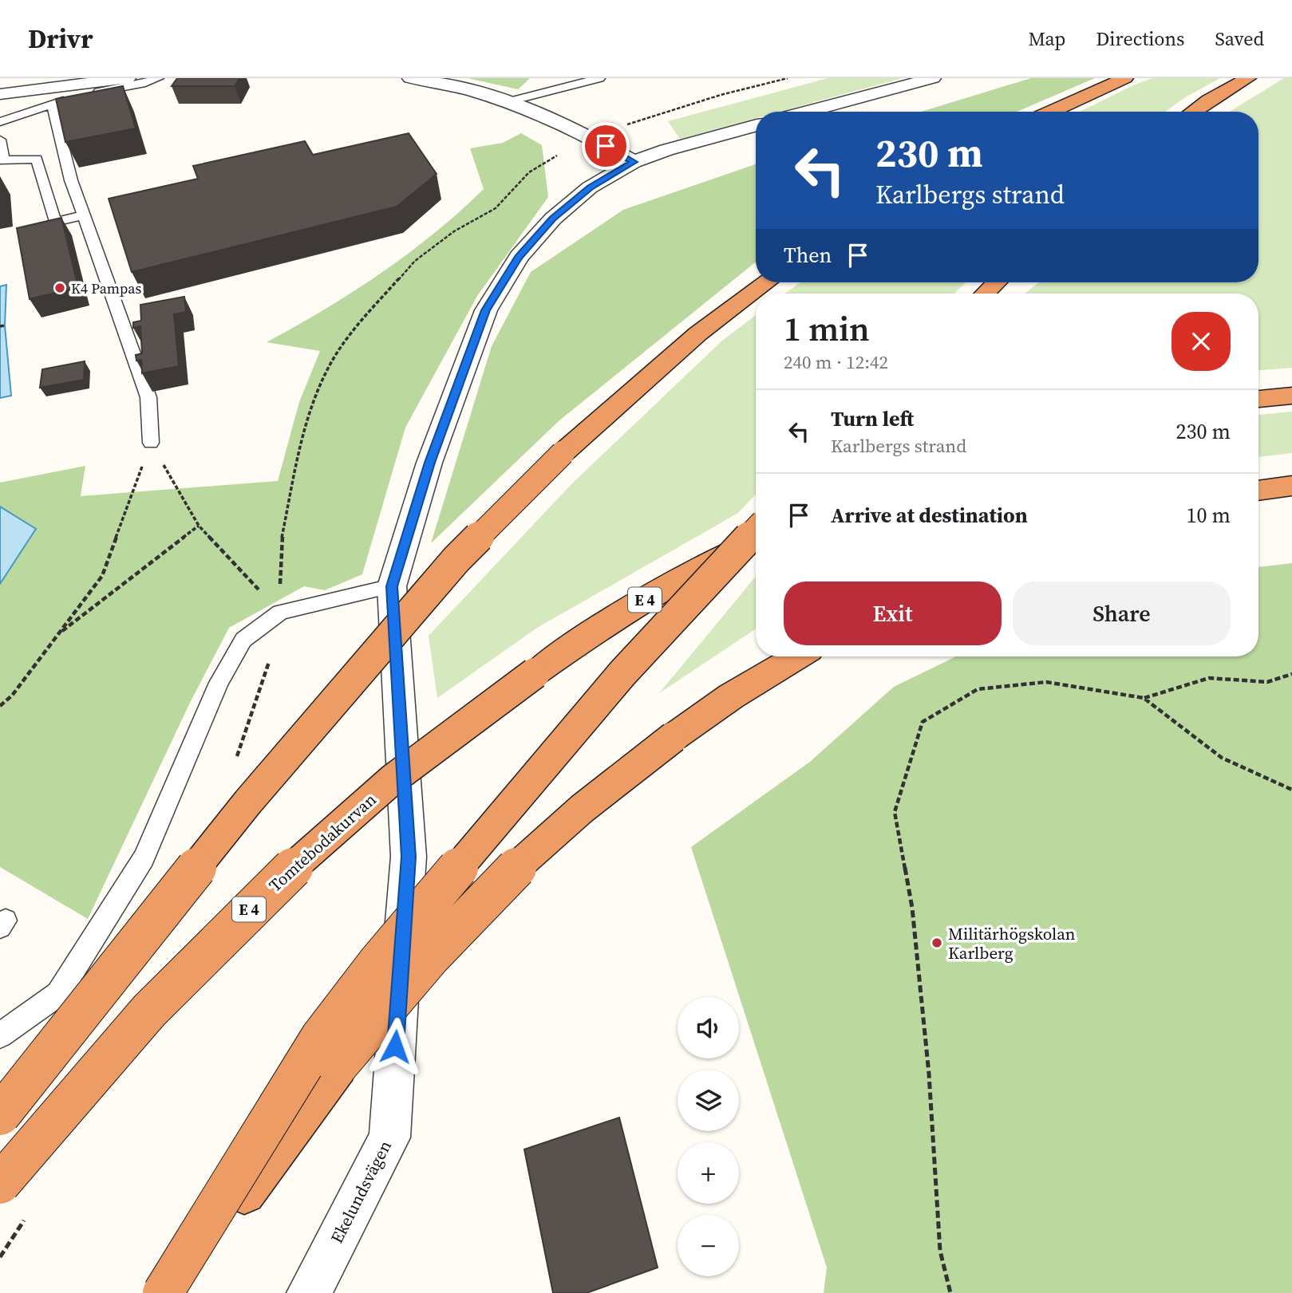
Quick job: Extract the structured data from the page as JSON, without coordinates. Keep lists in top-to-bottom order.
{
  "streets": {
    "highway": ["E 4", "Tomtebodakurvan"],
    "street": ["Ekelundsvägen"]
  },
  "places": ["K4 Pampas", "Militärhögskolan Karlberg"],
  "page": {
    "header": "Drivr",
    "nav": ["Map", "Directions", "Saved"],
    "turn": ["230 m", "Karlbergs strand"],
    "then": "Then",
    "heading": ["1 min", "240 m · 12:42"],
    "list": [
      {
        "name": "Turn left",
        "note": "Karlbergs strand",
        "value": "230 m"
      },
      {
        "name": "Arrive at destination",
        "value": "10 m"
      }
    ],
    "buttons": ["Exit", "Share"],
    "map_buttons": ["+", "−"]
  }
}
